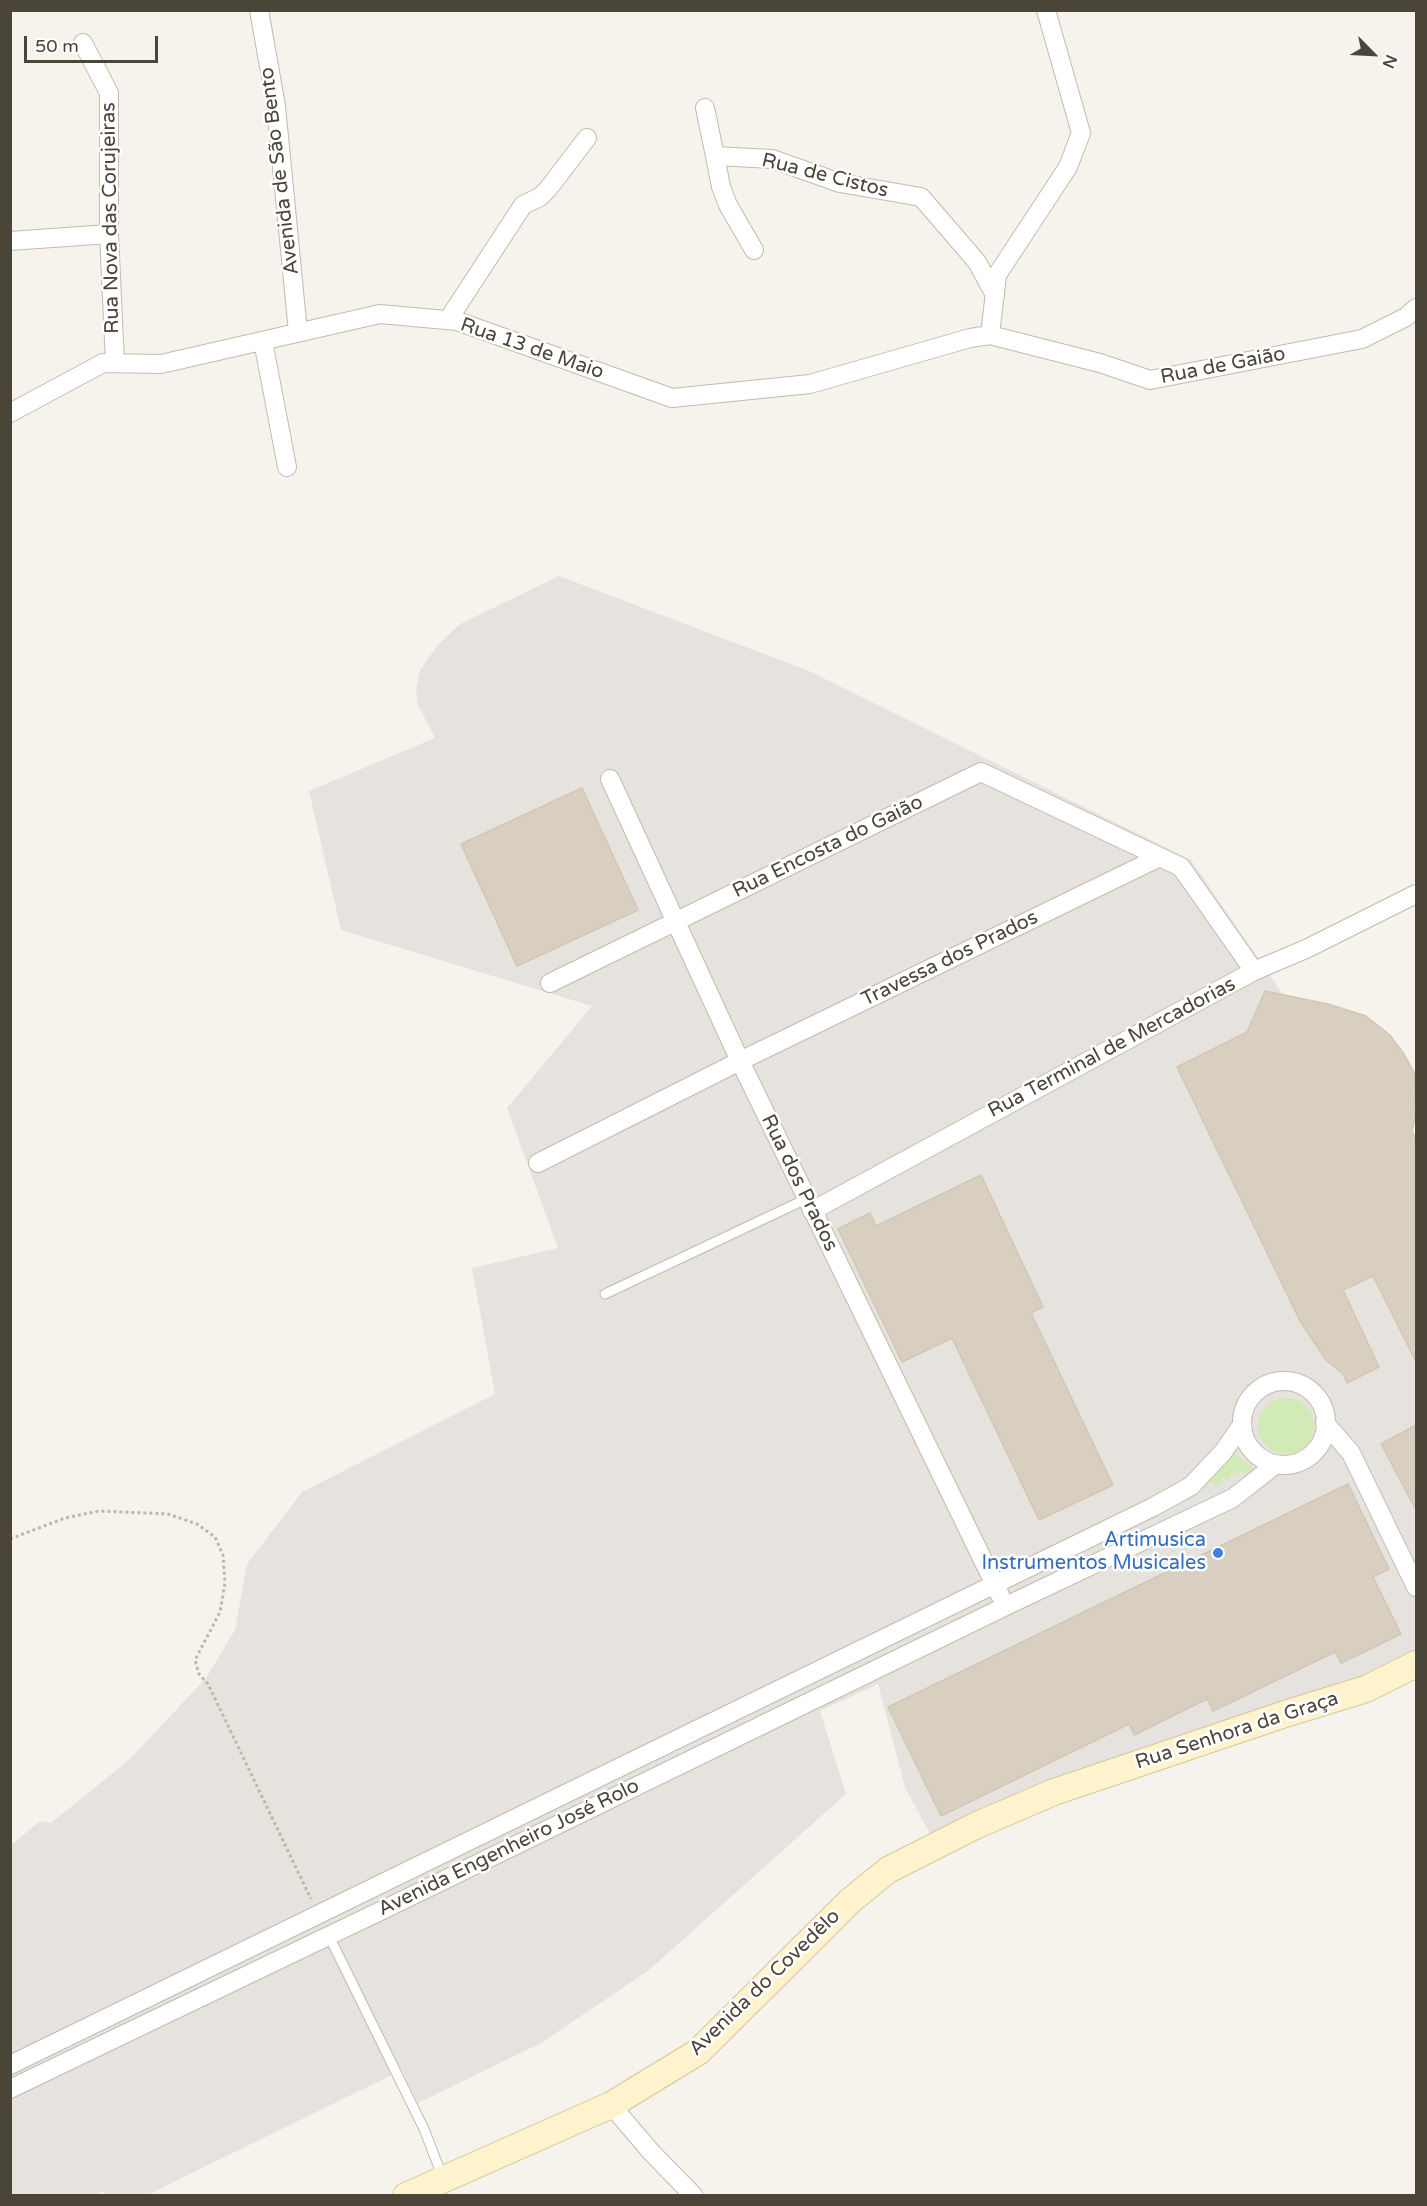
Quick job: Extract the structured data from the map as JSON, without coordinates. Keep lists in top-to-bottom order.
{
  "streets": {
    "street": [
      "Avenida de São Bento",
      "Rua de Cistos",
      "Rua Nova das Corujeiras",
      "Rua 13 de Maio",
      "Rua de Gaião",
      "Rua Encosta do Gaião",
      "Travessa dos Prados",
      "Rua Terminal de Mercadorias",
      "Rua dos Prados",
      "Rua Senhora da Graça",
      "Avenida Engenheiro José Rolo",
      "Avenida do Covedêlo"
    ]
  },
  "crossings": [
    ["Avenida de São Bento", "Rua 13 de Maio"],
    ["Rua Nova das Corujeiras", "Rua 13 de Maio"],
    ["Rua 13 de Maio", "Rua de Gaião"],
    ["Rua Encosta do Gaião", "Travessa dos Prados"],
    ["Rua Encosta do Gaião", "Rua dos Prados"],
    ["Travessa dos Prados", "Rua dos Prados"],
    ["Rua Terminal de Mercadorias", "Rua dos Prados"],
    ["Rua dos Prados", "Avenida Engenheiro José Rolo"],
    ["Rua Senhora da Graça", "Avenida do Covedêlo"]
  ],
  "places": ["Artimusica Instrumentos Musicales"],
  "scale_bar": "50 m",
  "north": "bottom right"
}
